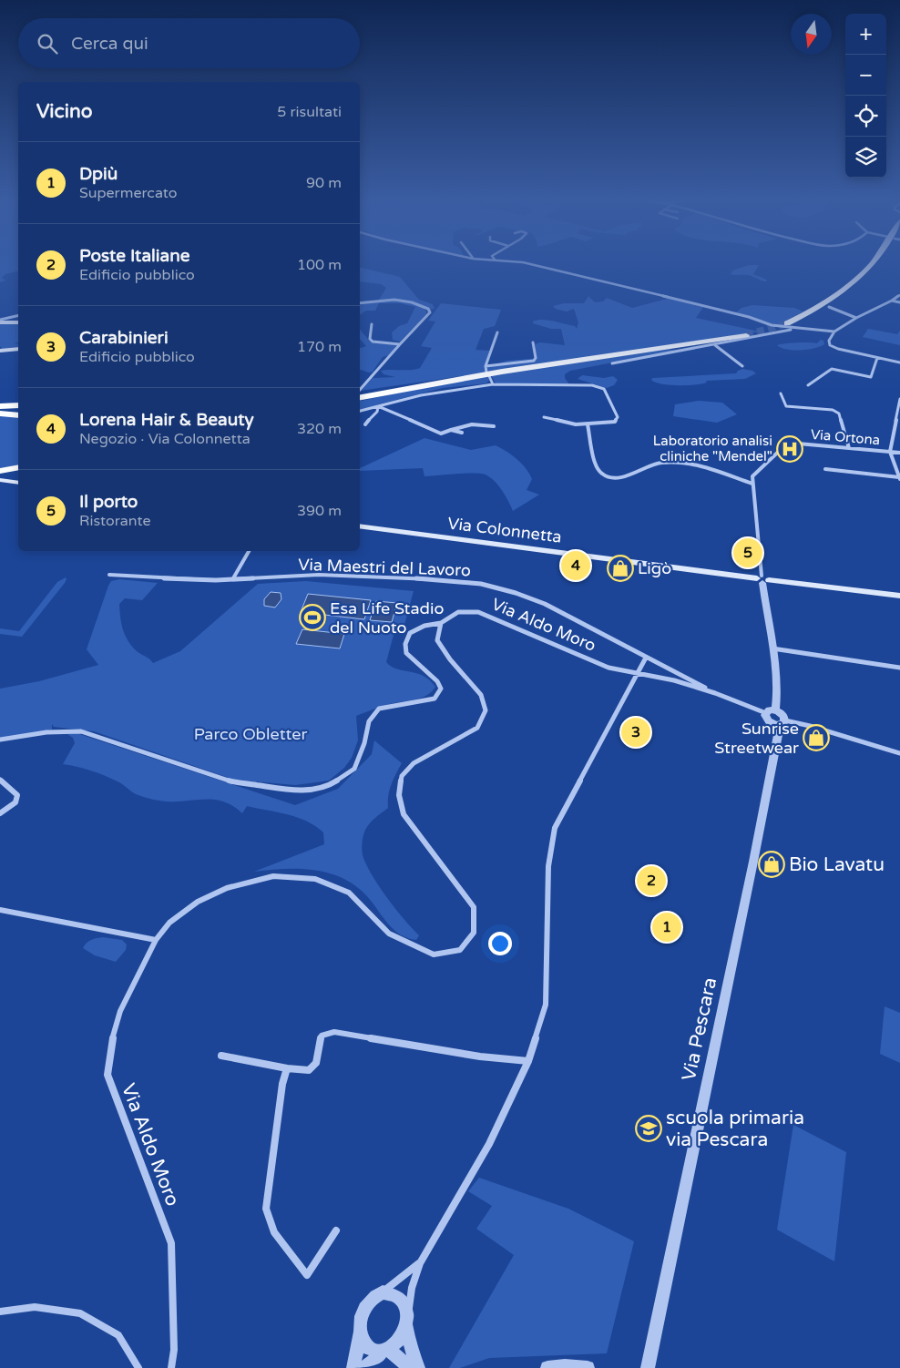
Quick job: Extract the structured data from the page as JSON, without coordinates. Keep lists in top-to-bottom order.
{
  "streets": {
    "main road": ["Via Colonnetta"],
    "street": [
      "Via Ortona",
      "Via Maestri del Lavoro",
      "Via Aldo Moro",
      "Via Pescara"
    ]
  },
  "crossings": [
    ["Via Maestri del Lavoro", "Via Aldo Moro"]
  ],
  "parks": ["Parco Obletter"],
  "places": {
    "hospital": ["Laboratorio analisi cliniche \"Mendel\""],
    "shop": ["Ligò", "Sunrise Streetwear", "Bio Lavatu"],
    "sports": ["Esa Life Stadio del Nuoto"],
    "school or university": ["scuola primaria via Pescara"]
  },
  "north": "bottom",
  "page": {
    "map_buttons": ["+", "−"],
    "search": "Cerca qui",
    "heading": ["Vicino", "5 risultati"],
    "list": [
      {
        "mark": "1",
        "name": "Dpiù",
        "note": "Supermercato",
        "value": "90 m"
      },
      {
        "mark": "2",
        "name": "Poste Italiane",
        "note": "Edificio pubblico",
        "value": "100 m"
      },
      {
        "mark": "3",
        "name": "Carabinieri",
        "note": "Edificio pubblico",
        "value": "170 m"
      },
      {
        "mark": "4",
        "name": "Lorena Hair & Beauty",
        "note": "Negozio · Via Colonnetta",
        "value": "320 m"
      },
      {
        "mark": "5",
        "name": "Il porto",
        "note": "Ristorante",
        "value": "390 m"
      }
    ],
    "pins": [
      "5",
      "4",
      "3",
      "2",
      "1"
    ]
  }
}
